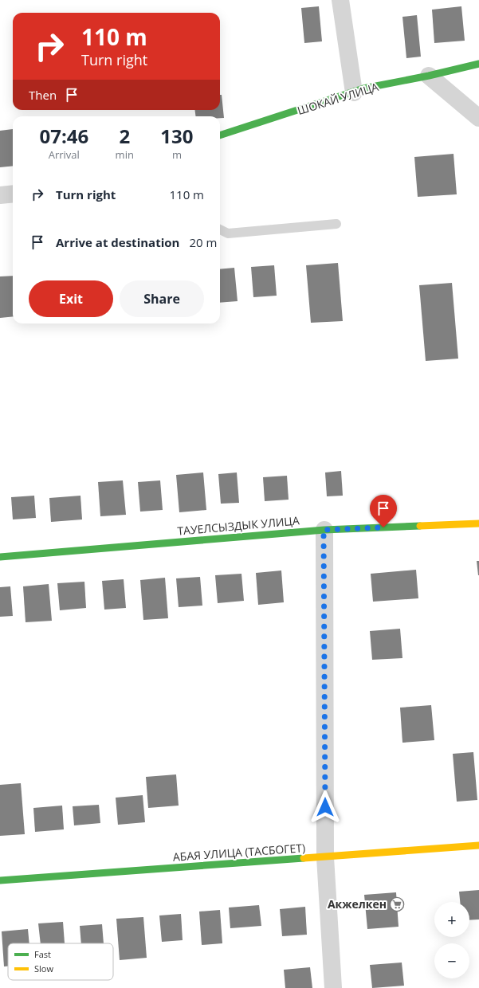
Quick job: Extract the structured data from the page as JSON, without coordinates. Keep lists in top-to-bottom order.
{
  "streets": {
    "street": ["ШОКАЙ УЛИЦА", "ТАУЕЛСЫЗДЫК УЛИЦА", "АБАЯ УЛИЦА (ТАСБОГЕТ)"]
  },
  "places": {
    "supermarket": ["Акжелкен"]
  },
  "legend": ["Fast", "Slow"],
  "page": {
    "turn": ["110 m", "Turn right"],
    "then": "Then",
    "eta": [
      "07:46",
      "Arrival",
      "2",
      "min",
      "130",
      "m"
    ],
    "list": [
      {
        "name": "Turn right",
        "value": "110 m"
      },
      {
        "name": "Arrive at destination",
        "value": "20 m"
      }
    ],
    "buttons": ["Exit", "Share"],
    "map_buttons": ["+", "−"]
  }
}
